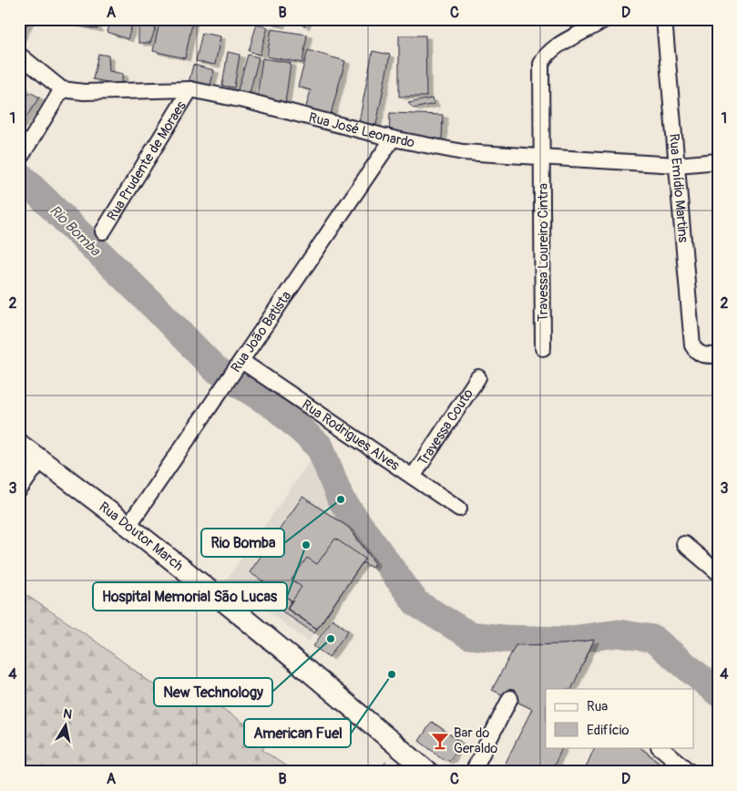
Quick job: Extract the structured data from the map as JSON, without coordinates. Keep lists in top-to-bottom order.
{
  "streets": {
    "main road": ["Rua Doutor March"],
    "street": [
      "Rua José Leonardo",
      "Rua Prudente de Moraes",
      "Rua Emídio Martins",
      "Travessa Loureiro Cintra",
      "Rua João Batista",
      "Travessa Couto",
      "Rua Rodrigues Alves"
    ]
  },
  "crossings": [
    ["Rua José Leonardo", "Rua Prudente de Moraes"],
    ["Rua José Leonardo", "Rua Emídio Martins"],
    ["Rua José Leonardo", "Travessa Loureiro Cintra"],
    ["Rua José Leonardo", "Rua João Batista"],
    ["Rua João Batista", "Rua Rodrigues Alves"],
    ["Rua João Batista", "Rua Doutor March"],
    ["Travessa Couto", "Rua Rodrigues Alves"]
  ],
  "water": ["Rio Bomba"],
  "places": {
    "other": [
      "Rio Bomba",
      "Hospital Memorial São Lucas",
      "New Technology",
      "American Fuel"
    ],
    "bar": ["Bar do Geraldo"]
  },
  "legend": ["Rua", "Edifício"],
  "north": "top",
  "grid": {
    "columns": [
      "A",
      "B",
      "C",
      "D"
    ],
    "rows": [
      "1",
      "2",
      "3",
      "4"
    ]
  }
}
